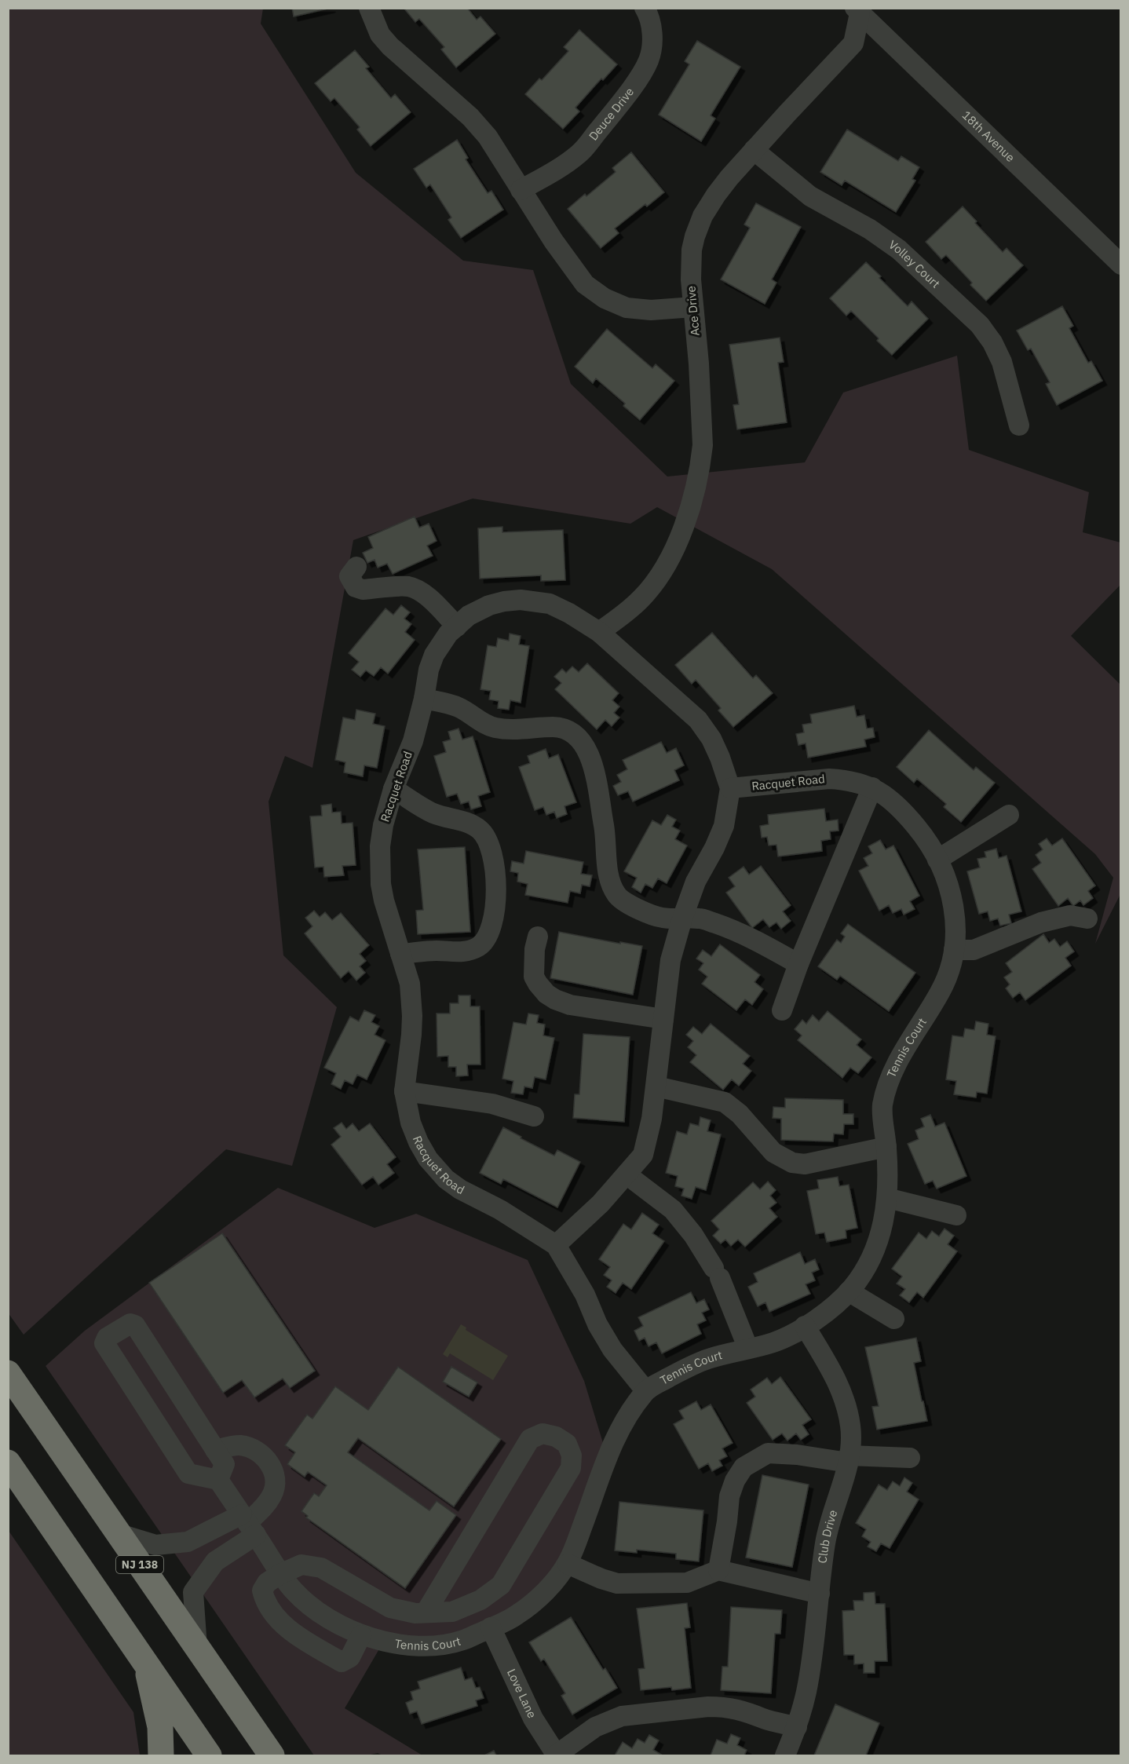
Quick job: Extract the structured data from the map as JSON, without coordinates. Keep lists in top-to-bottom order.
{
  "streets": {
    "highway": ["NJ 138"],
    "street": [
      "Deuce Drive",
      "18th Avenue",
      "Volley Court",
      "Ace Drive",
      "Racquet Road",
      "Tennis Court",
      "Club Drive",
      "Love Lane"
    ]
  },
  "crossings": [
    ["18th Avenue", "Ace Drive"],
    ["Volley Court", "Ace Drive"],
    ["Ace Drive", "Racquet Road"],
    ["Racquet Road", "Tennis Court"],
    ["Tennis Court", "Club Drive"],
    ["Tennis Court", "Love Lane"]
  ]
}
